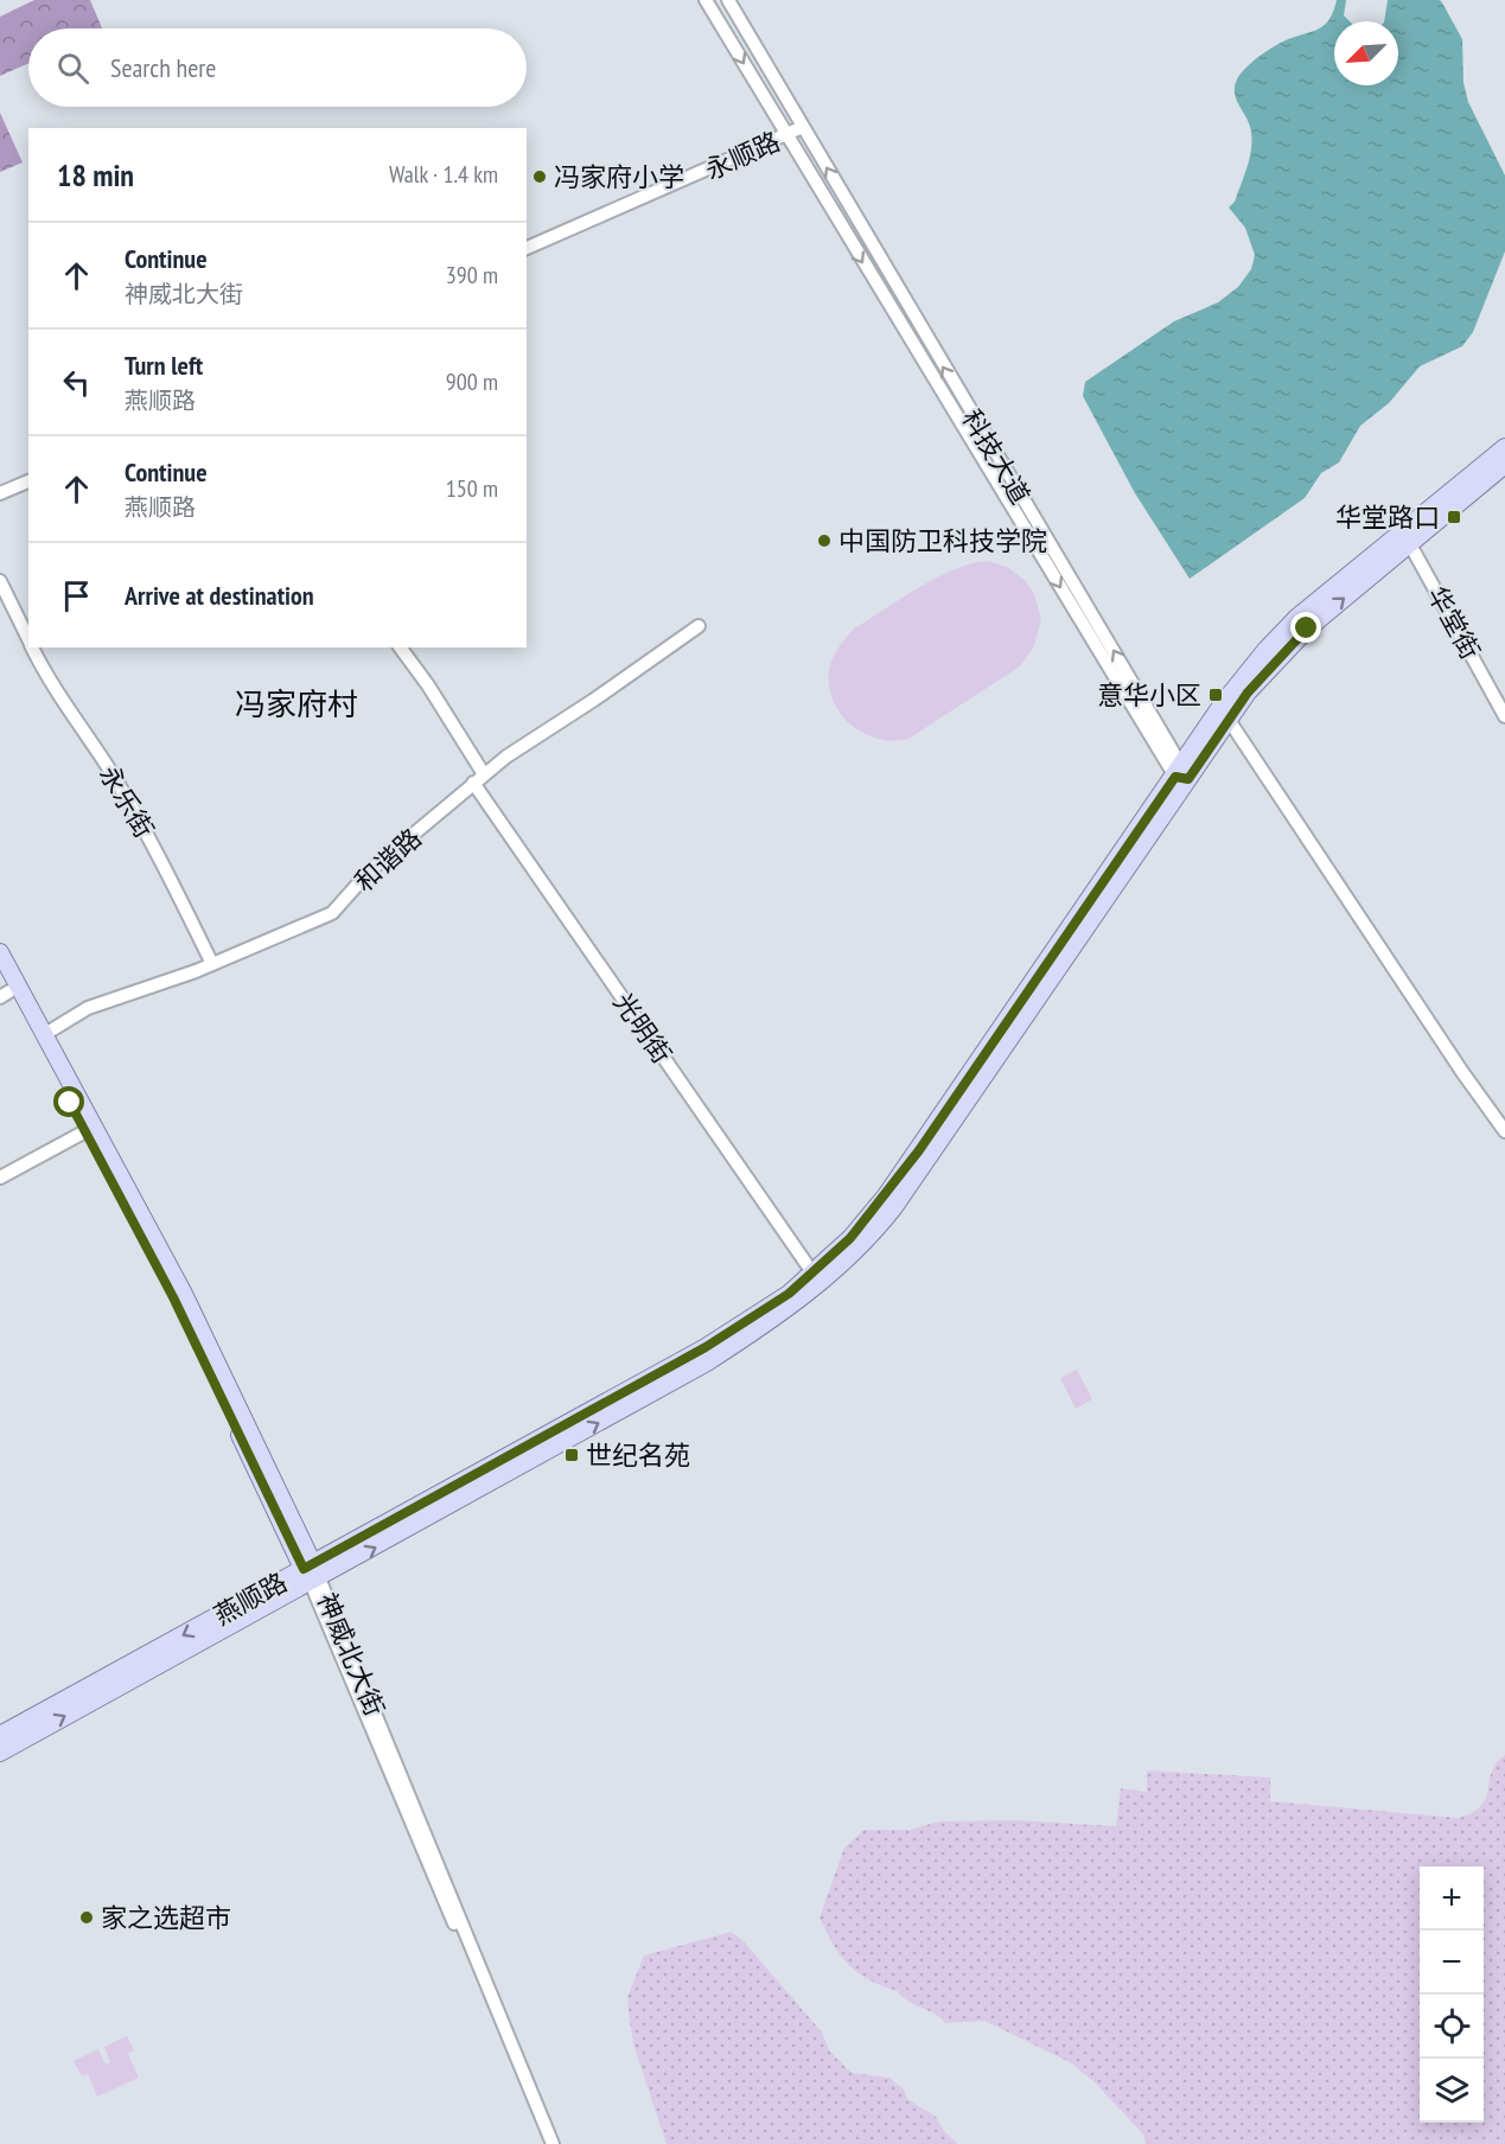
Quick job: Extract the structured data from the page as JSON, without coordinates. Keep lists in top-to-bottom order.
{
  "streets": {
    "main road": ["燕顺路", "神威北大街"],
    "street": [
      "永顺路",
      "科技大道",
      "华堂街",
      "永乐街",
      "和谐路",
      "光明街"
    ]
  },
  "crossings": [
    ["永顺路", "科技大道"],
    ["科技大道", "燕顺路"],
    ["华堂街", "燕顺路"],
    ["永乐街", "和谐路"],
    ["和谐路", "光明街"],
    ["和谐路", "神威北大街"],
    ["光明街", "燕顺路"],
    ["燕顺路", "神威北大街"]
  ],
  "districts": ["冯家府村"],
  "places": {
    "other": ["冯家府小学", "中国防卫科技学院", "家之选超市"],
    "transit": ["华堂路口", "意华小区", "世纪名苑"]
  },
  "north": "bottom left",
  "page": {
    "search": "Search here",
    "heading": ["18 min", "Walk · 1.4 km"],
    "list": [
      ["Continue", "神威北大街", "390 m"],
      ["Turn left", "燕顺路", "900 m"],
      ["Continue", "燕顺路", "150 m"],
      "Arrive at destination"
    ],
    "map_buttons": ["+", "−"]
  }
}
